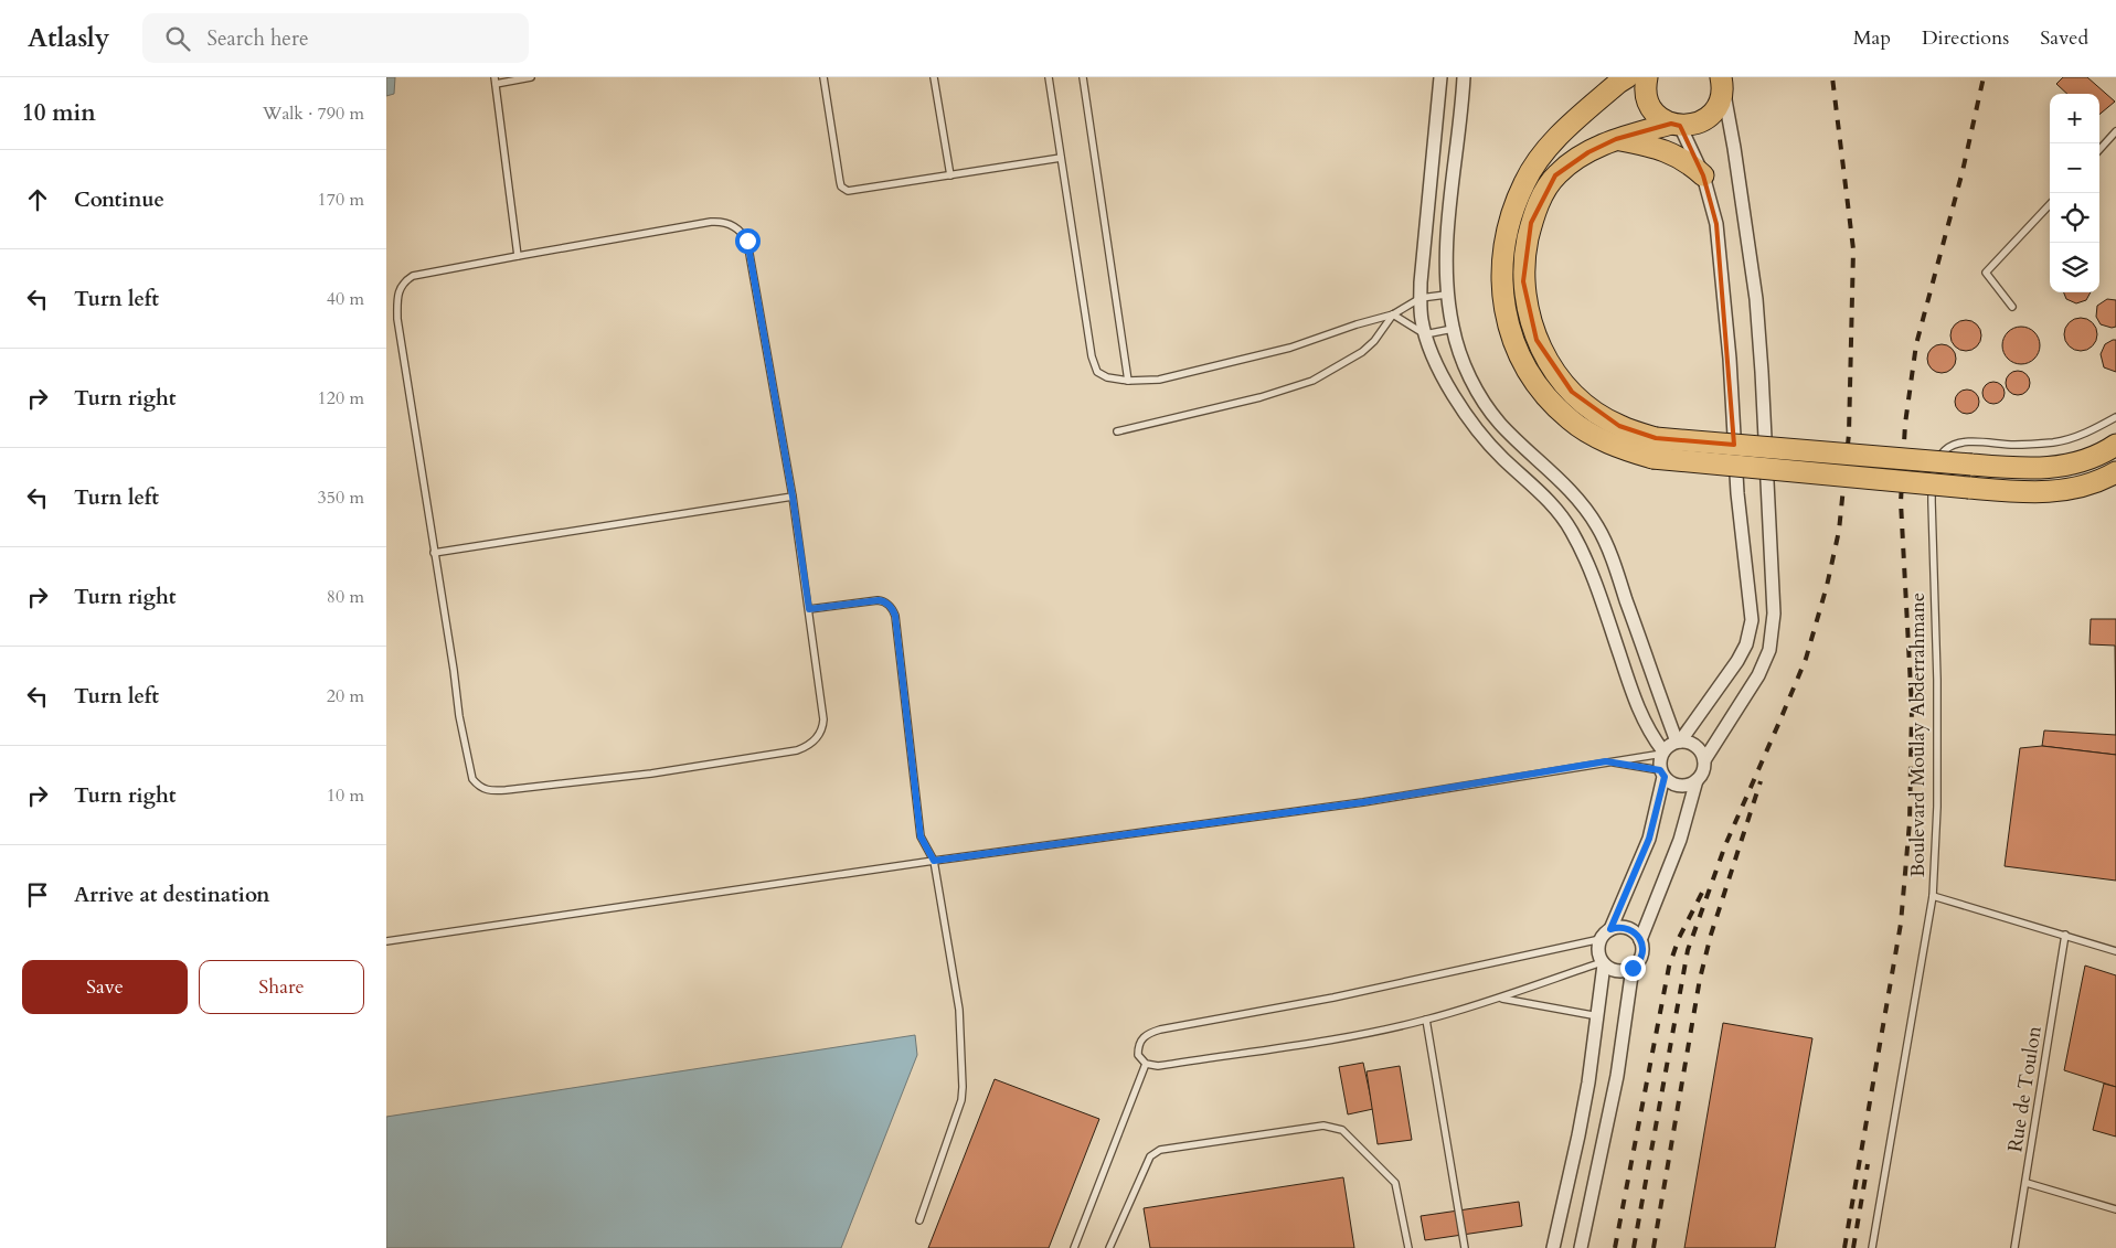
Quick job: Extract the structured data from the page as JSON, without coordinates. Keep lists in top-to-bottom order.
{
  "streets": {
    "lane": ["Boulevard Moulay Abderrahmane", "Rue de Toulon"]
  },
  "page": {
    "header": "Atlasly",
    "search": "Search here",
    "nav": ["Map", "Directions", "Saved"],
    "heading": ["10 min", "Walk · 790 m"],
    "map_buttons": ["+", "−"],
    "list": [
      ["Continue", "170 m"],
      ["Turn left", "40 m"],
      ["Turn right", "120 m"],
      ["Turn left", "350 m"],
      ["Turn right", "80 m"],
      ["Turn left", "20 m"],
      ["Turn right", "10 m"],
      "Arrive at destination"
    ],
    "buttons": ["Save", "Share"]
  }
}
